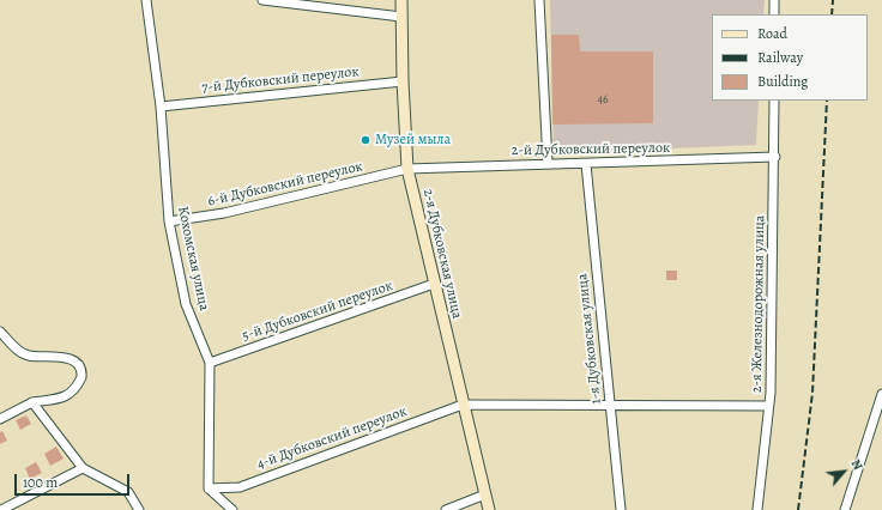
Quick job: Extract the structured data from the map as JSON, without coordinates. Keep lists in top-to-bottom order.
{
  "streets": {
    "main road": ["2-я Дубковская улица"],
    "street": [
      "7-й Дубковский переулок",
      "2-й Дубковский переулок",
      "6-й Дубковский переулок",
      "Кохомская улица",
      "2-я Железнодорожная улица",
      "5-й Дубковский переулок",
      "1-я Дубковская улица",
      "4-й Дубковский переулок"
    ]
  },
  "crossings": [
    ["7-й Дубковский переулок", "2-я Дубковская улица"],
    ["7-й Дубковский переулок", "Кохомская улица"],
    ["2-й Дубковский переулок", "6-й Дубковский переулок"],
    ["2-й Дубковский переулок", "2-я Дубковская улица"],
    ["2-й Дубковский переулок", "2-я Железнодорожная улица"],
    ["2-й Дубковский переулок", "1-я Дубковская улица"],
    ["6-й Дубковский переулок", "2-я Дубковская улица"],
    ["6-й Дубковский переулок", "Кохомская улица"],
    ["2-я Дубковская улица", "5-й Дубковский переулок"],
    ["2-я Дубковская улица", "4-й Дубковский переулок"],
    ["Кохомская улица", "5-й Дубковский переулок"],
    ["Кохомская улица", "4-й Дубковский переулок"]
  ],
  "places": ["Музей мыла"],
  "house_numbers": ["46"],
  "legend": ["Road", "Railway", "Building"],
  "scale_bar": "100 m",
  "north": "top right"
}
